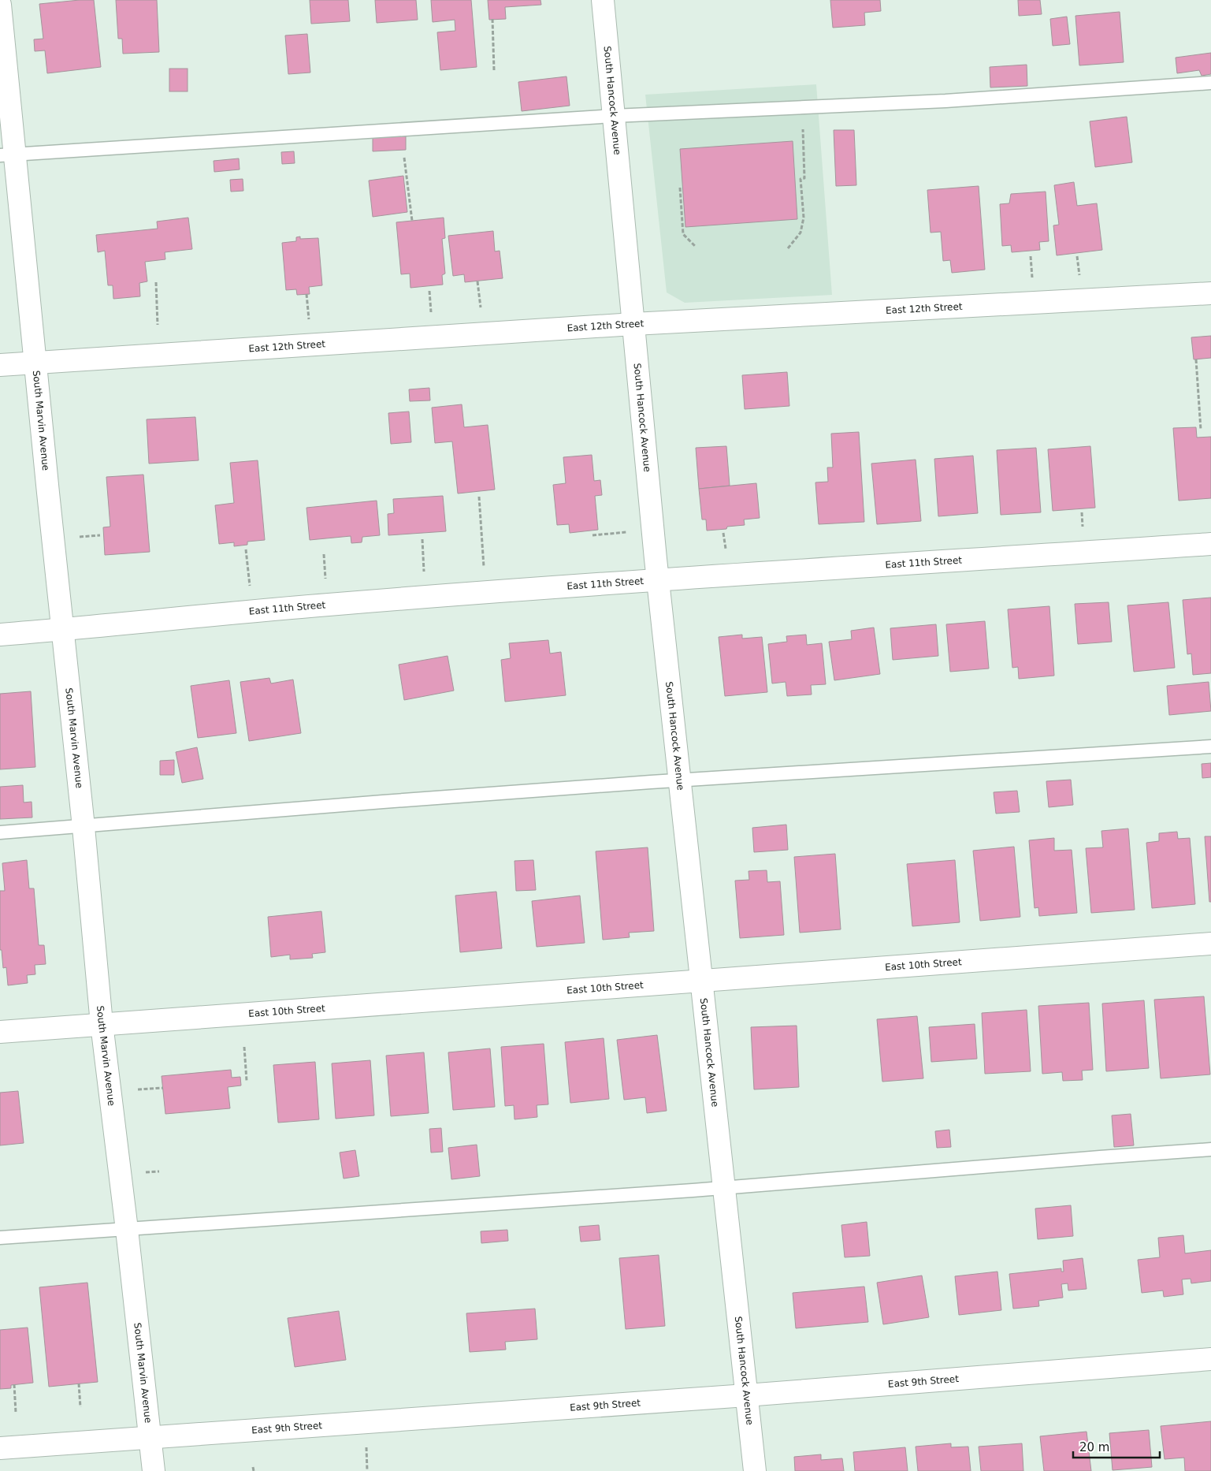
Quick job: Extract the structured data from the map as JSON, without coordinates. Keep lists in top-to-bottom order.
{
  "streets": {
    "street": [
      "South Hancock Avenue",
      "East 12th Street",
      "South Marvin Avenue",
      "East 11th Street",
      "East 10th Street",
      "East 9th Street"
    ]
  },
  "crossings": [
    ["South Hancock Avenue", "East 12th Street"],
    ["South Hancock Avenue", "East 11th Street"],
    ["South Hancock Avenue", "East 10th Street"],
    ["South Hancock Avenue", "East 9th Street"],
    ["East 12th Street", "South Marvin Avenue"],
    ["South Marvin Avenue", "East 11th Street"],
    ["South Marvin Avenue", "East 10th Street"],
    ["South Marvin Avenue", "East 9th Street"]
  ],
  "scale_bar": "20 m"
}
